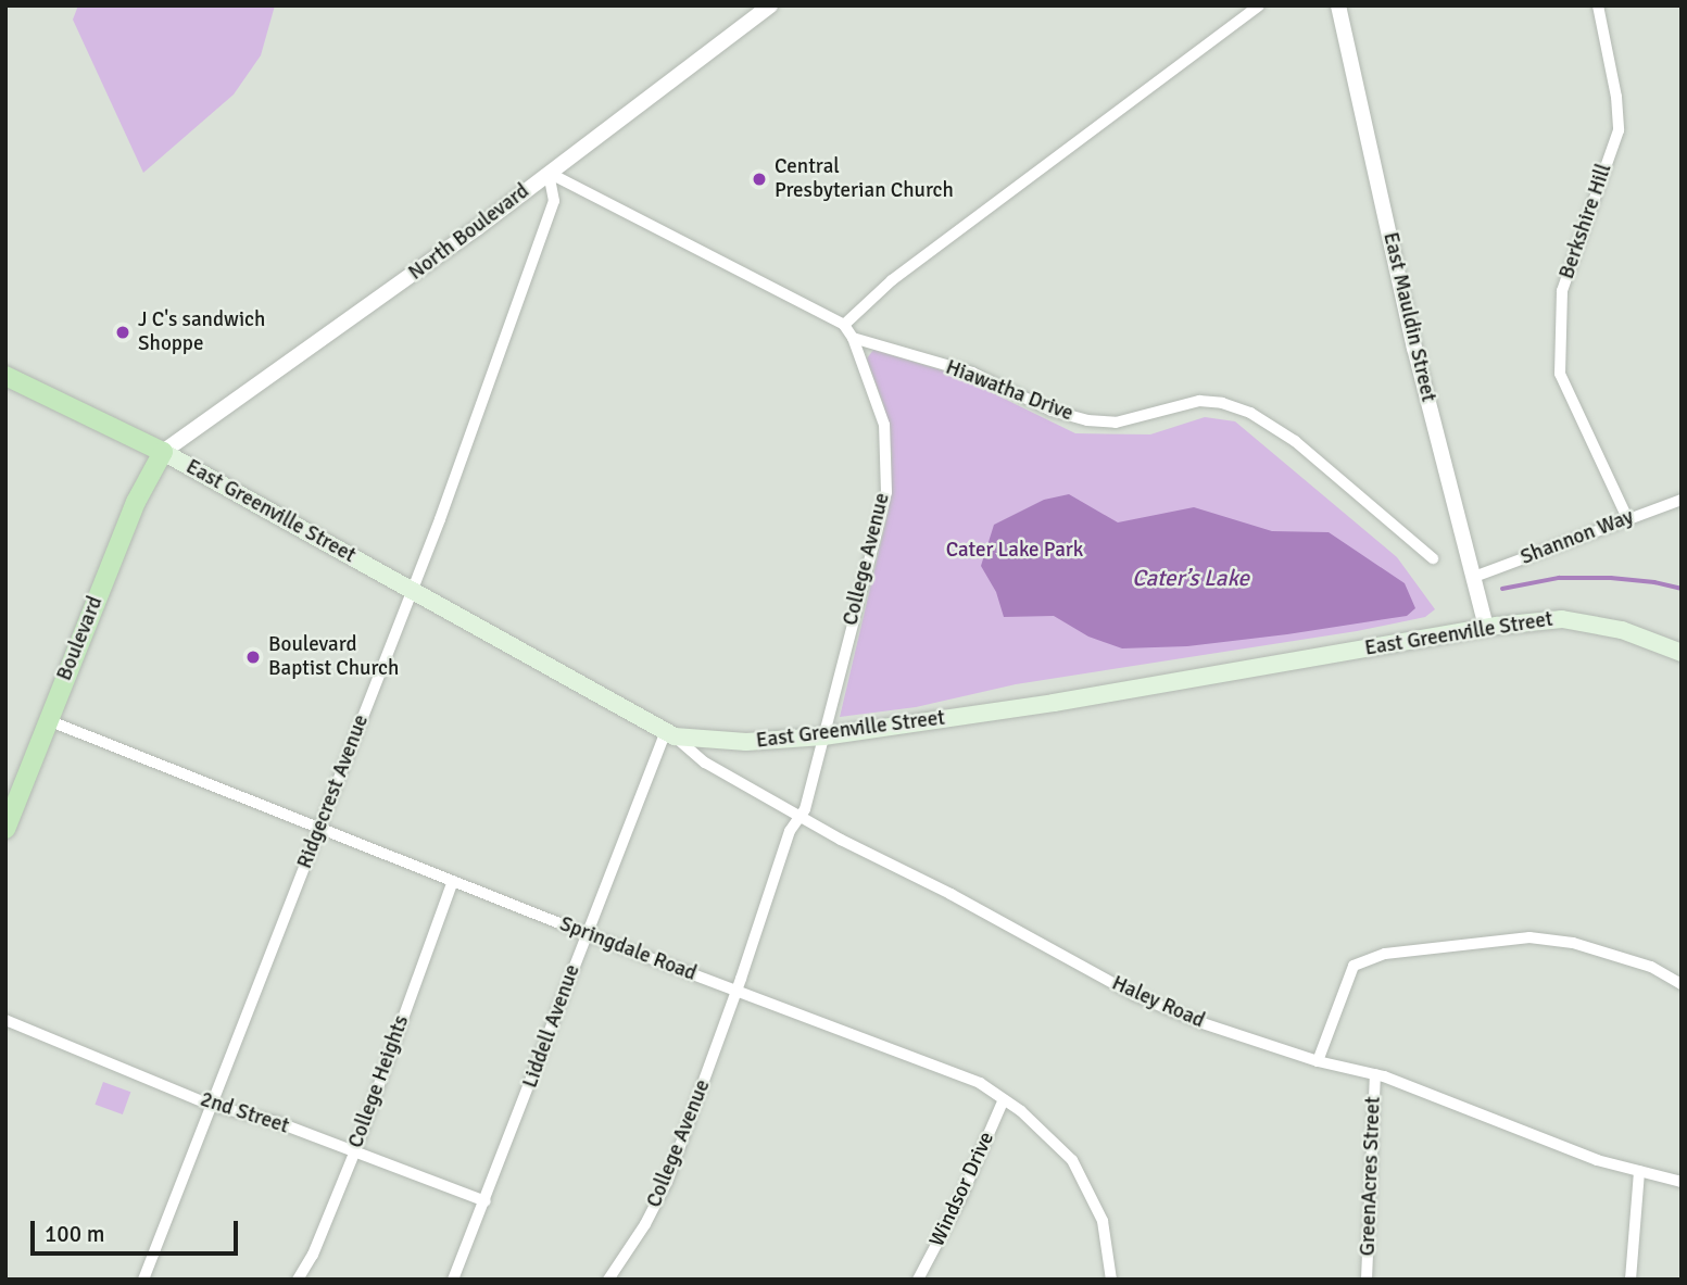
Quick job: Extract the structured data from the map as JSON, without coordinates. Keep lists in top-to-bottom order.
{
  "streets": {
    "main road": ["East Greenville Street", "Boulevard"],
    "street": [
      "Berkshire Hill",
      "North Boulevard",
      "East Mauldin Street",
      "Hiawatha Drive",
      "Shannon Way",
      "College Avenue",
      "Ridgecrest Avenue",
      "Springdale Road",
      "Haley Road",
      "Liddell Avenue",
      "College Heights",
      "2nd Street",
      "GreenAcres Street",
      "Windsor Drive"
    ]
  },
  "crossings": [
    ["Berkshire Hill", "Shannon Way"],
    ["North Boulevard", "East Greenville Street"],
    ["North Boulevard", "Boulevard"],
    ["North Boulevard", "Ridgecrest Avenue"],
    ["East Mauldin Street", "East Greenville Street"],
    ["East Mauldin Street", "Shannon Way"],
    ["Hiawatha Drive", "College Avenue"],
    ["East Greenville Street", "College Avenue"],
    ["East Greenville Street", "Boulevard"],
    ["East Greenville Street", "Ridgecrest Avenue"],
    ["East Greenville Street", "Haley Road"],
    ["East Greenville Street", "Liddell Avenue"],
    ["College Avenue", "Springdale Road"],
    ["College Avenue", "Haley Road"],
    ["Boulevard", "Springdale Road"],
    ["Ridgecrest Avenue", "Springdale Road"],
    ["Ridgecrest Avenue", "2nd Street"],
    ["Springdale Road", "Liddell Avenue"],
    ["Springdale Road", "College Heights"],
    ["Springdale Road", "Windsor Drive"],
    ["Haley Road", "Liddell Avenue"],
    ["Haley Road", "GreenAcres Street"],
    ["Liddell Avenue", "2nd Street"],
    ["College Heights", "2nd Street"]
  ],
  "water": ["Cater’s Lake"],
  "parks": ["Cater Lake Park"],
  "places": ["Central Presbyterian Church", "J C's sandwich Shoppe", "Boulevard Baptist Church"],
  "scale_bar": "100 m"
}
